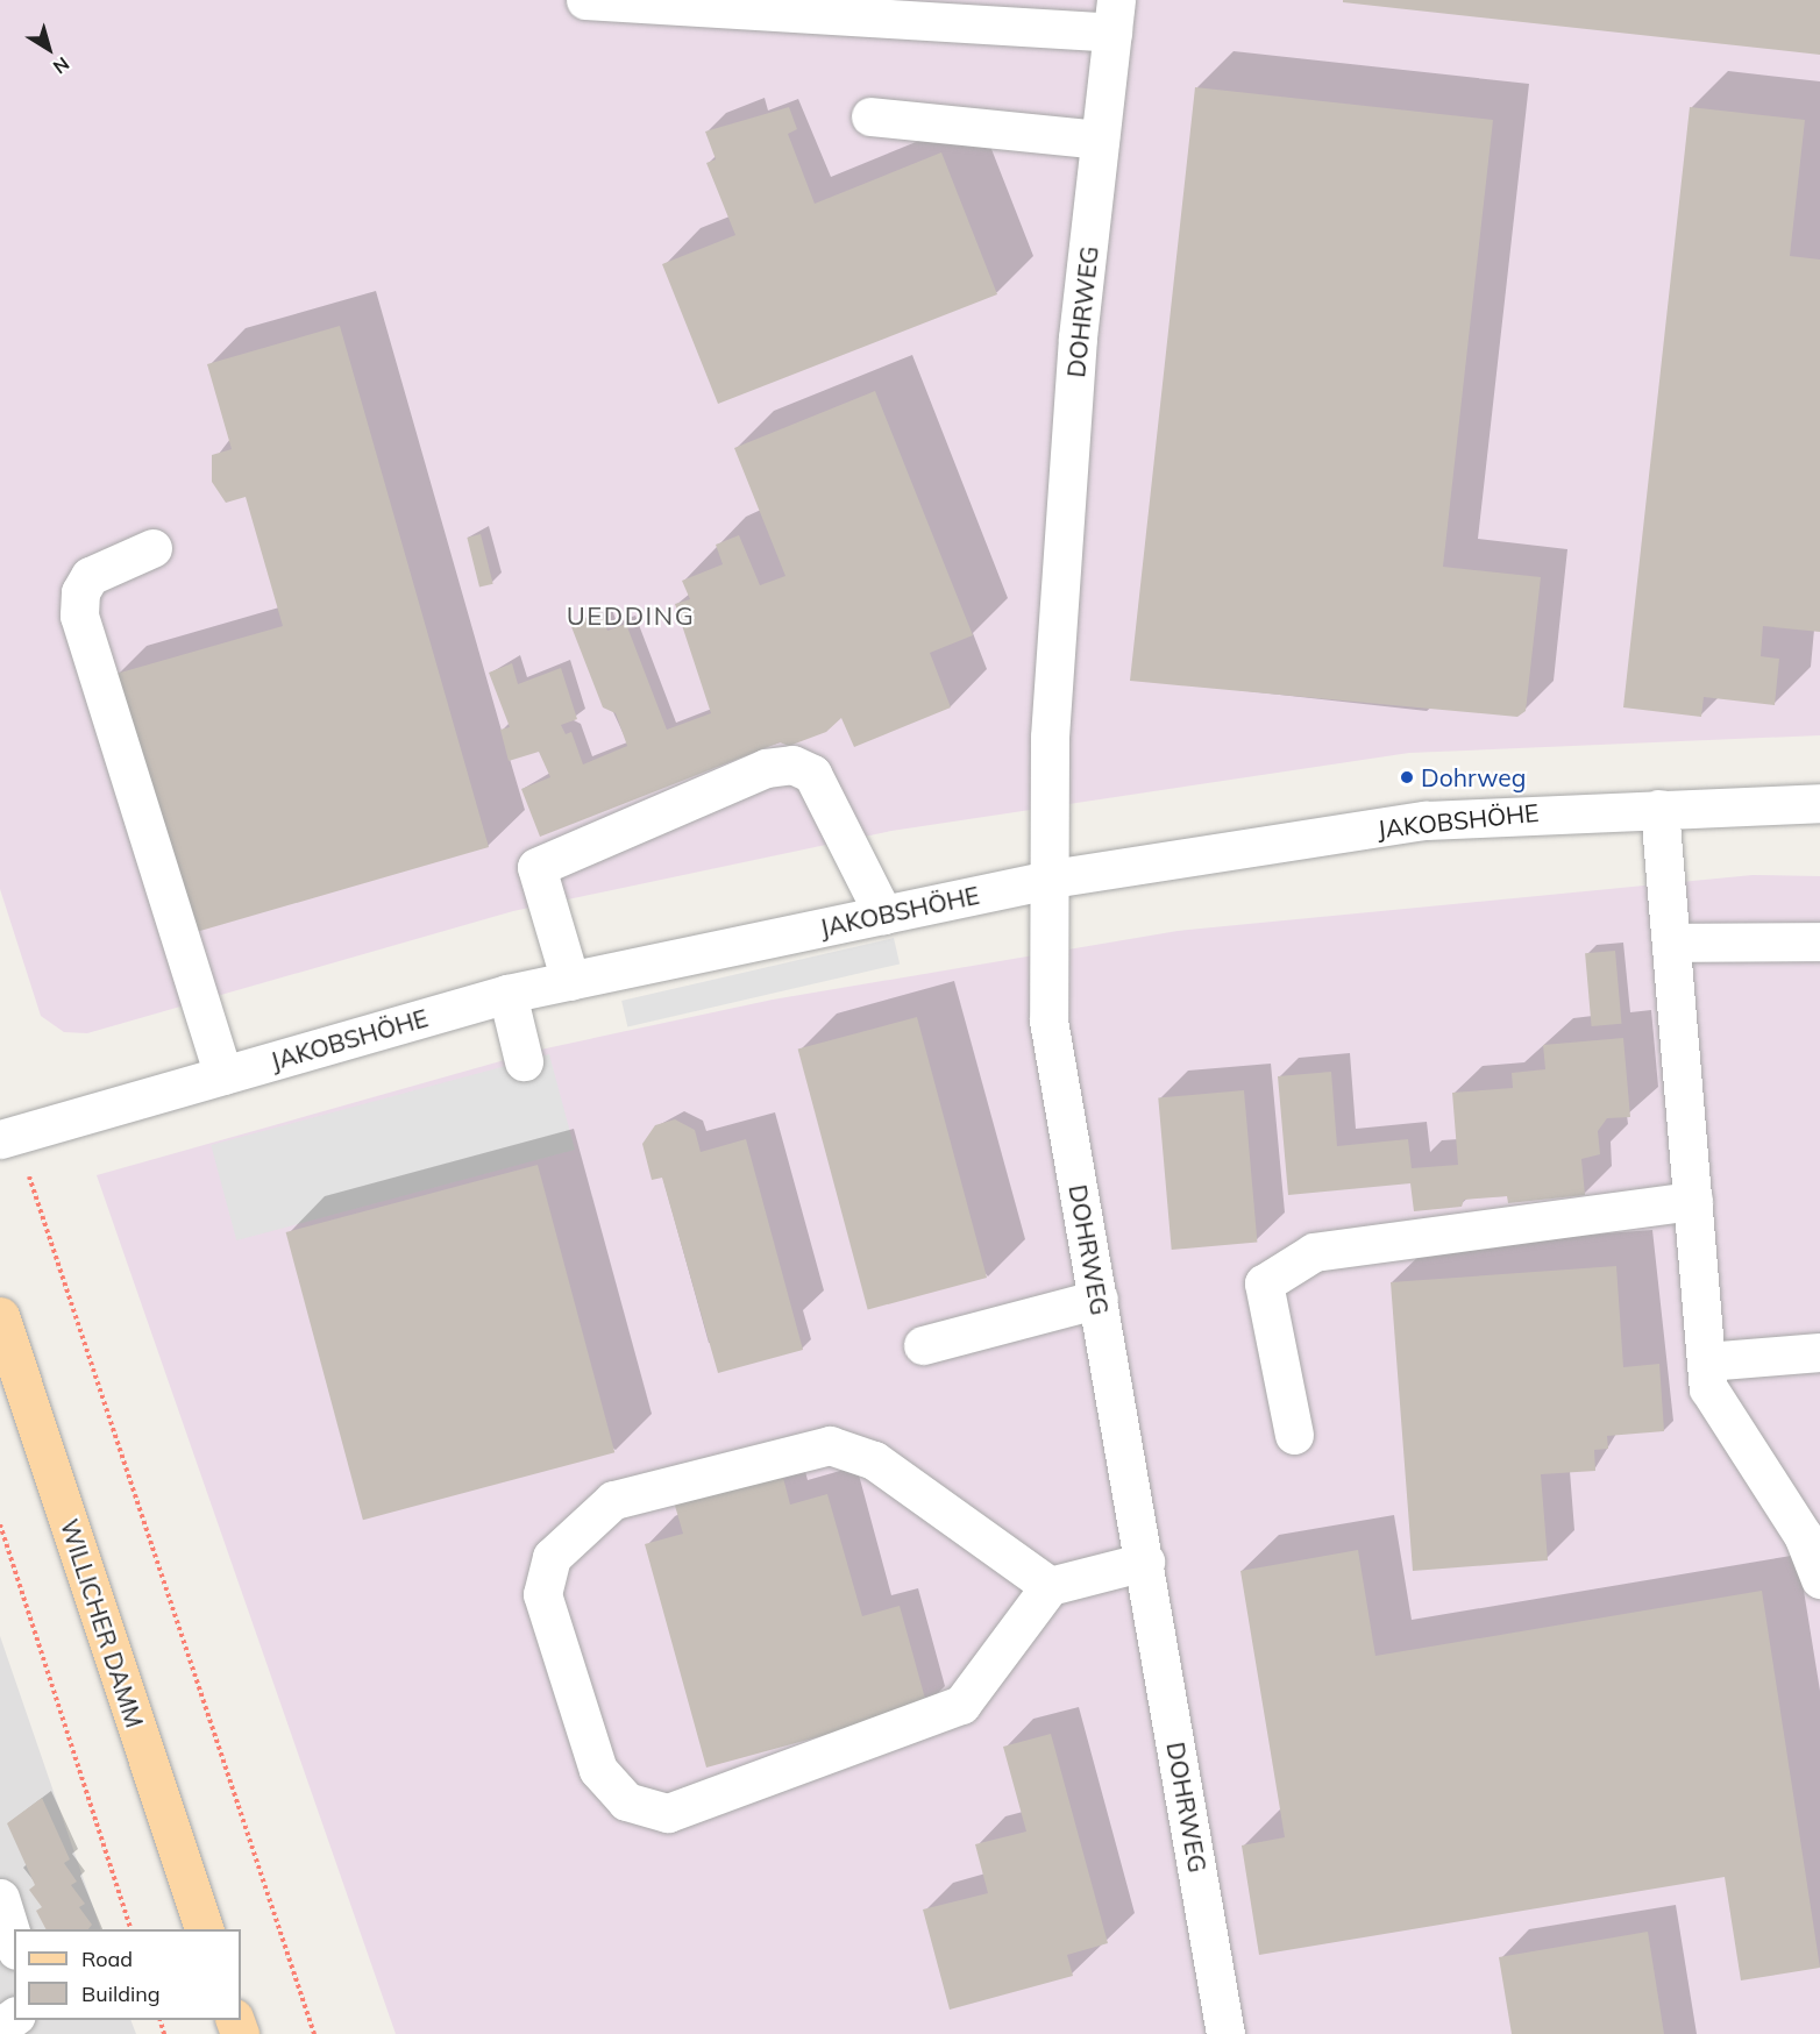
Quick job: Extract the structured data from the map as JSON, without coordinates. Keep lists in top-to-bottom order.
{
  "streets": {
    "main road": ["WILLICHER DAMM"],
    "street": ["DOHRWEG", "JAKOBSHÖHE"]
  },
  "crossings": [
    ["DOHRWEG", "JAKOBSHÖHE"]
  ],
  "districts": ["UEDDING"],
  "places": ["Dohrweg"],
  "legend": ["Road", "Building"],
  "north": "bottom right"
}
